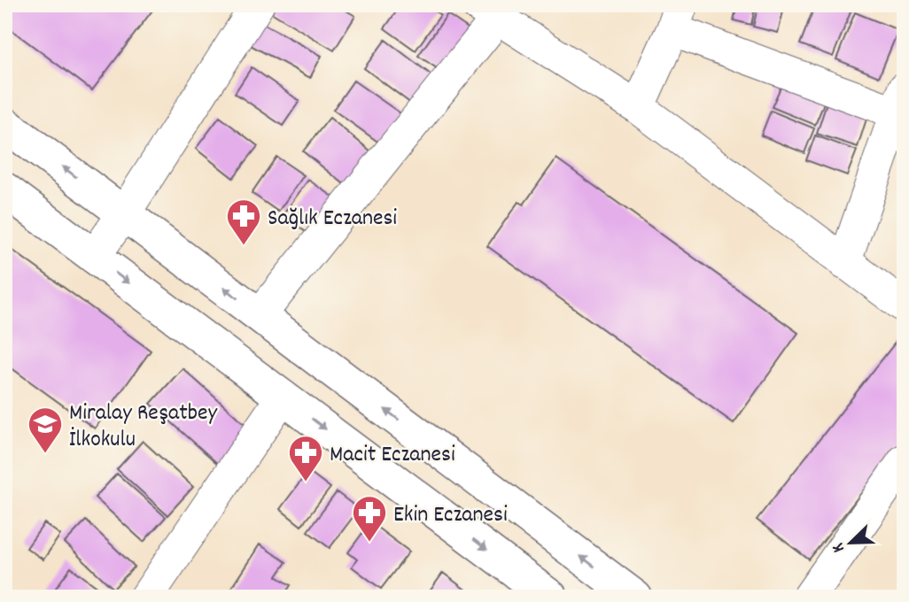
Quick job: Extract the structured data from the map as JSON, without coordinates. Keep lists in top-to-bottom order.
{
  "places": {
    "pharmacy": ["Sağlık Eczanesi", "Macit Eczanesi", "Ekin Eczanesi"],
    "school or university": ["Miralay Reşatbey İlkokulu"]
  },
  "north": "bottom left"
}
